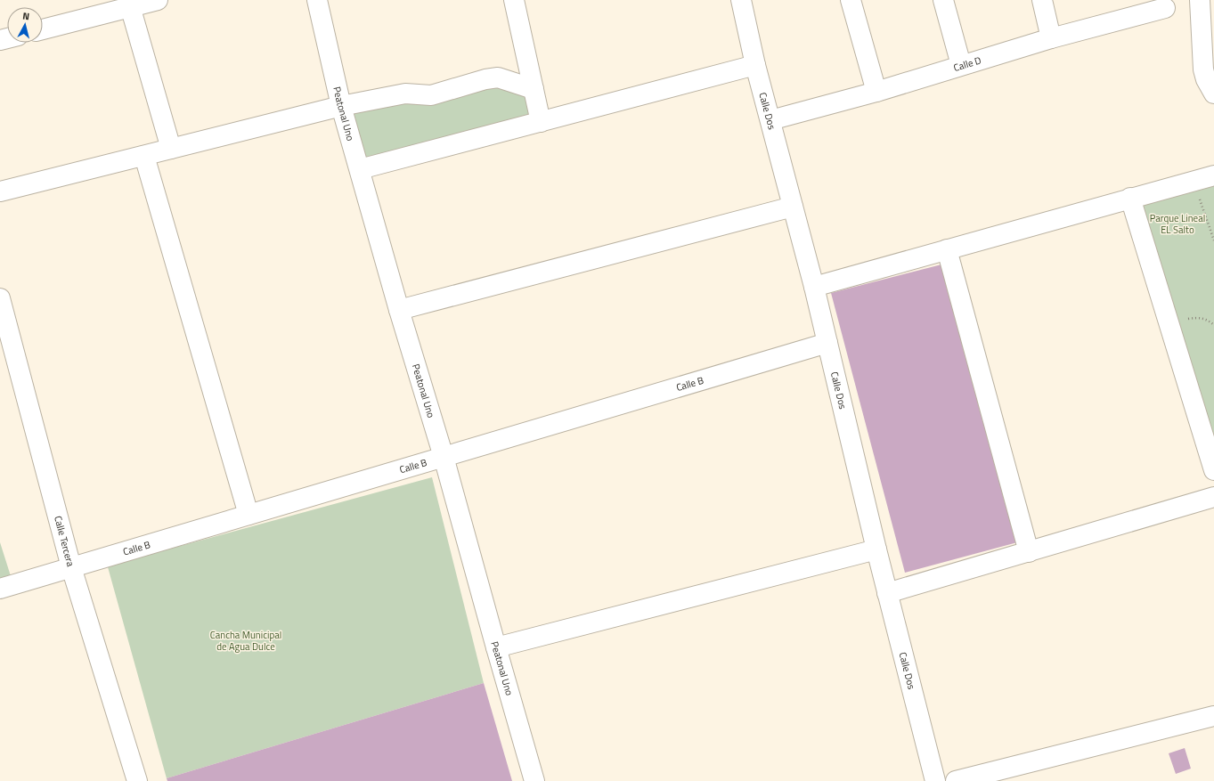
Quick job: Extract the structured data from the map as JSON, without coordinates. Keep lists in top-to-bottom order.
{
  "streets": {
    "main road": [
      "Calle D",
      "Calle Dos",
      "Peatonal Uno",
      "Calle B",
      "Calle Tercera"
    ]
  },
  "crossings": [
    ["Calle D", "Calle Dos"],
    ["Calle Dos", "Calle B"],
    ["Peatonal Uno", "Calle B"],
    ["Calle B", "Calle Tercera"]
  ],
  "parks": ["Parque Lineal EL Salto", "Cancha Municipal de Agua Dulce"],
  "north": "top"
}
